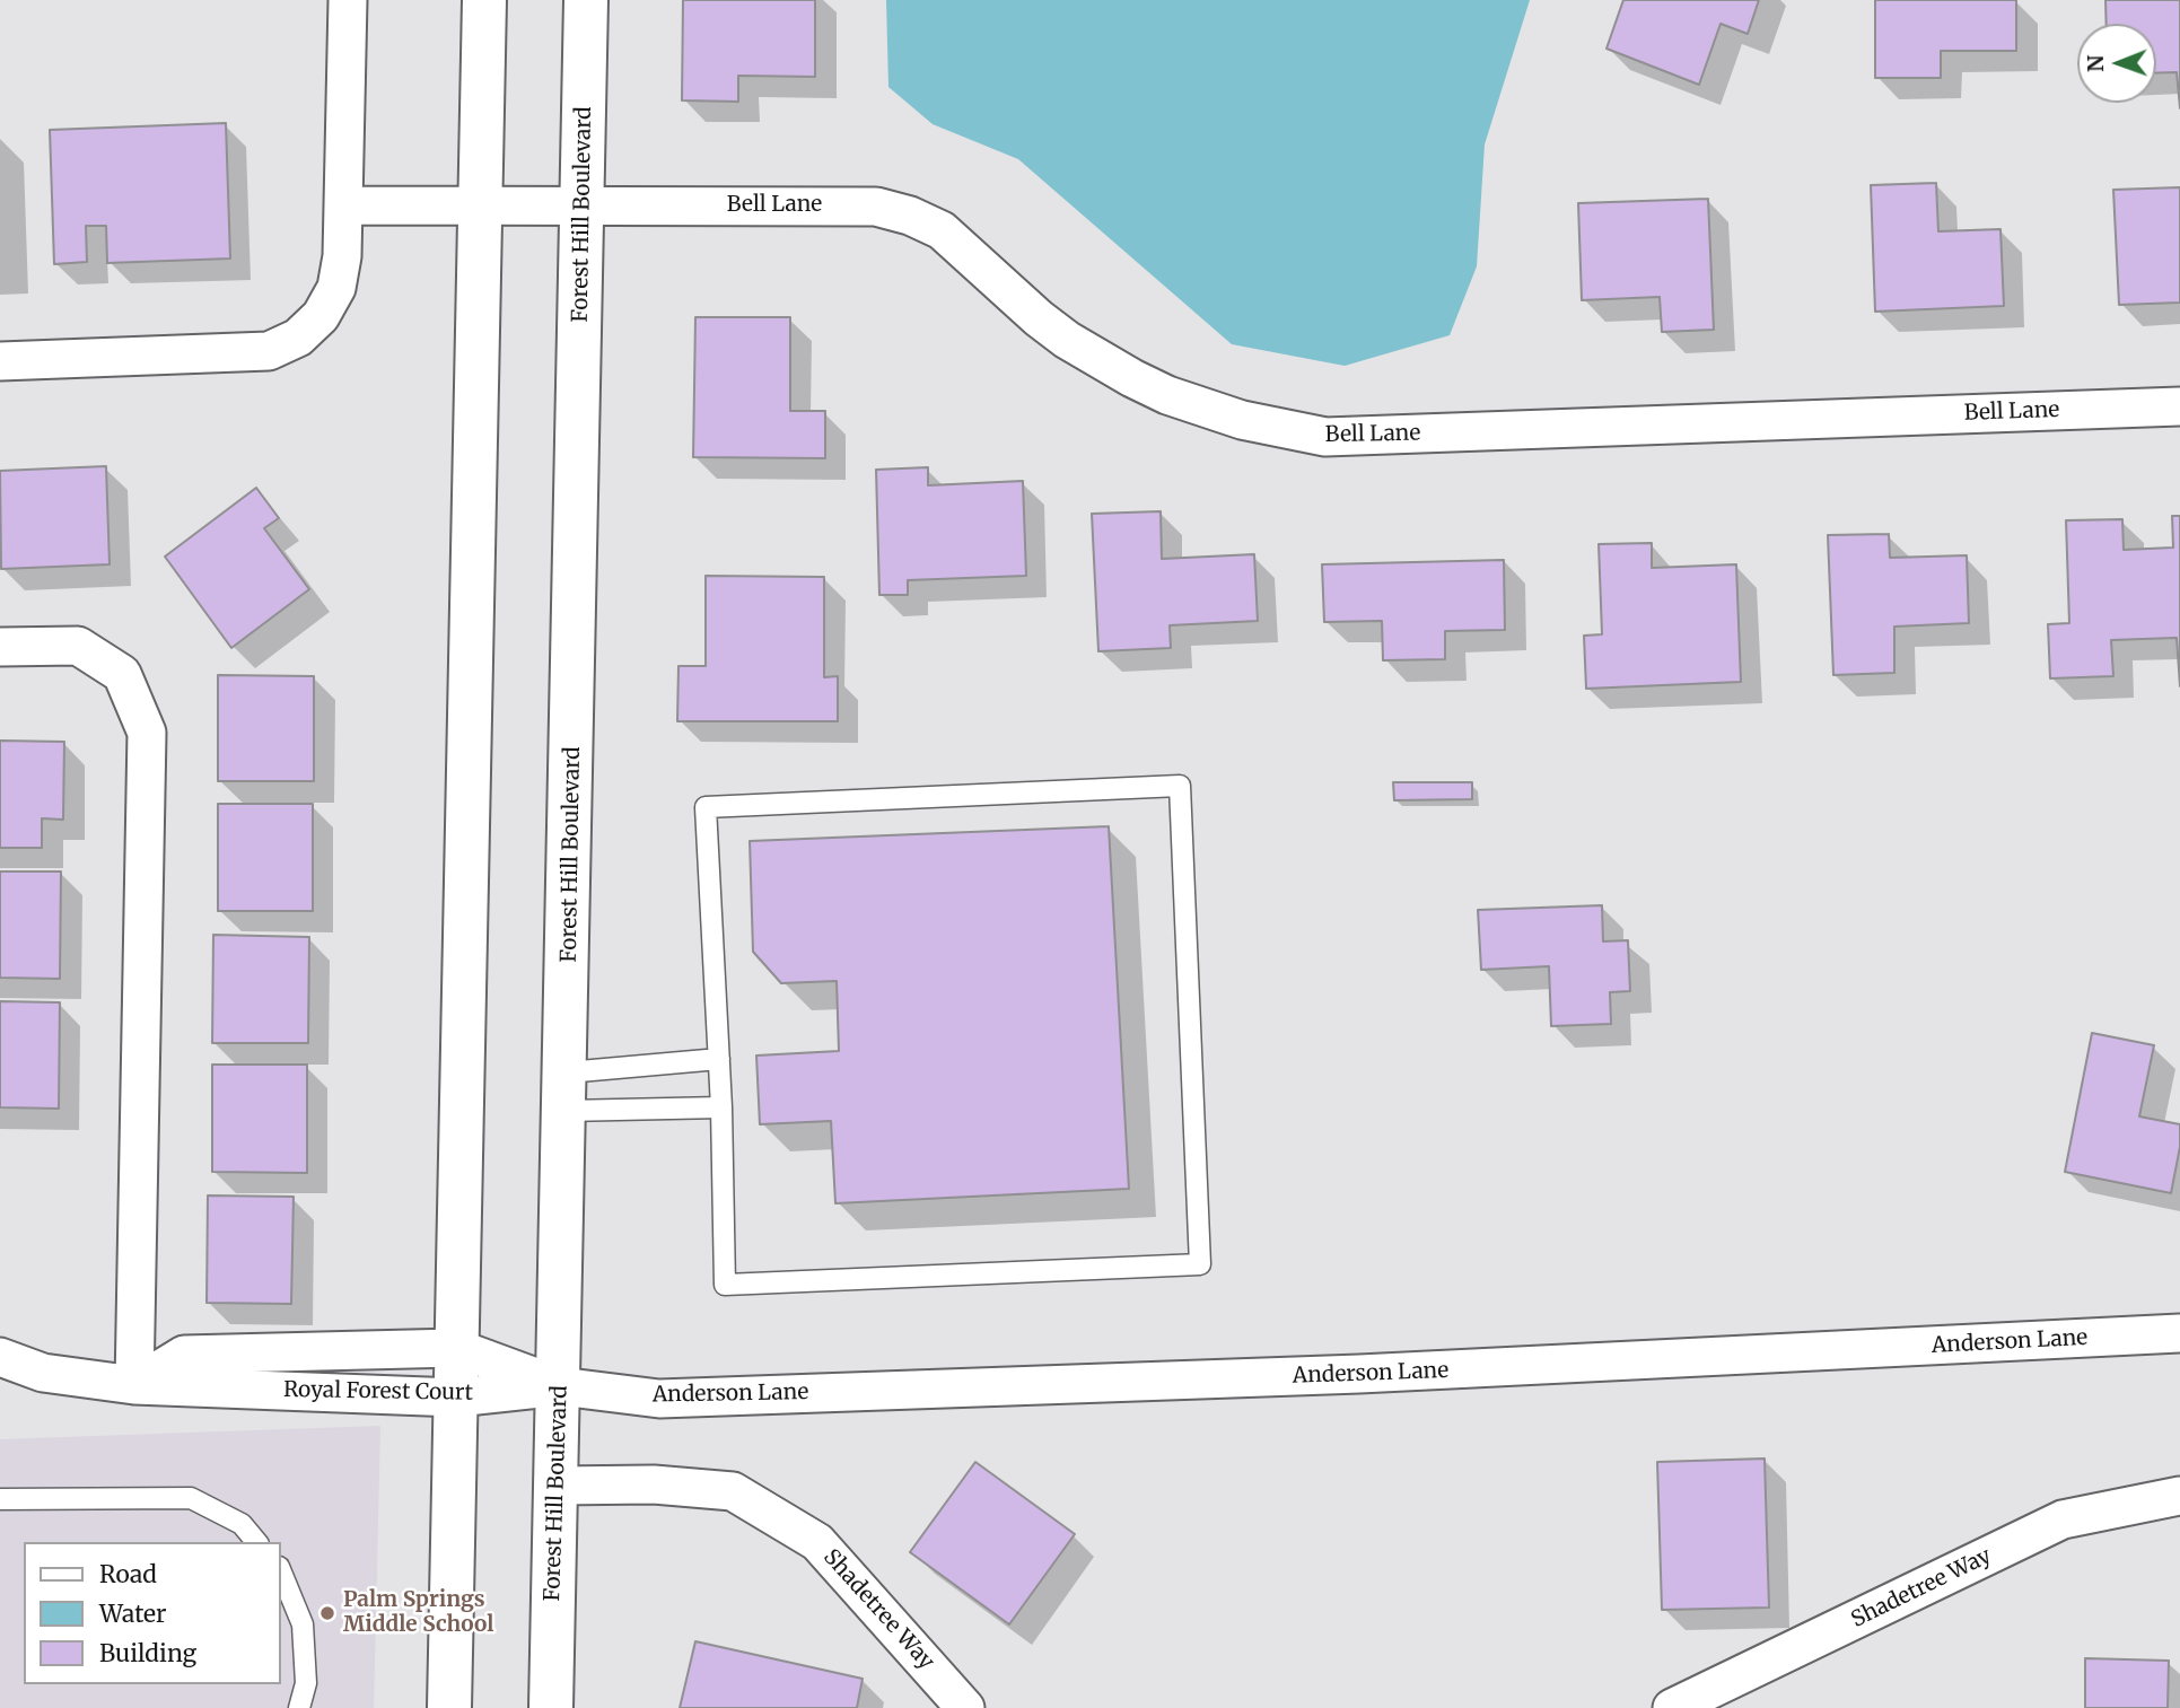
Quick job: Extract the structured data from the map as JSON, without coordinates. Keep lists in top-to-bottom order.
{
  "streets": {
    "main road": ["Forest Hill Boulevard"],
    "street": [
      "Bell Lane",
      "Anderson Lane",
      "Royal Forest Court",
      "Shadetree Way"
    ]
  },
  "crossings": [
    ["Bell Lane", "Forest Hill Boulevard"],
    ["Forest Hill Boulevard", "Anderson Lane"],
    ["Forest Hill Boulevard", "Royal Forest Court"],
    ["Forest Hill Boulevard", "Shadetree Way"],
    ["Anderson Lane", "Royal Forest Court"]
  ],
  "places": ["Palm Springs Middle School"],
  "legend": ["Road", "Water", "Building"],
  "north": "left"
}
